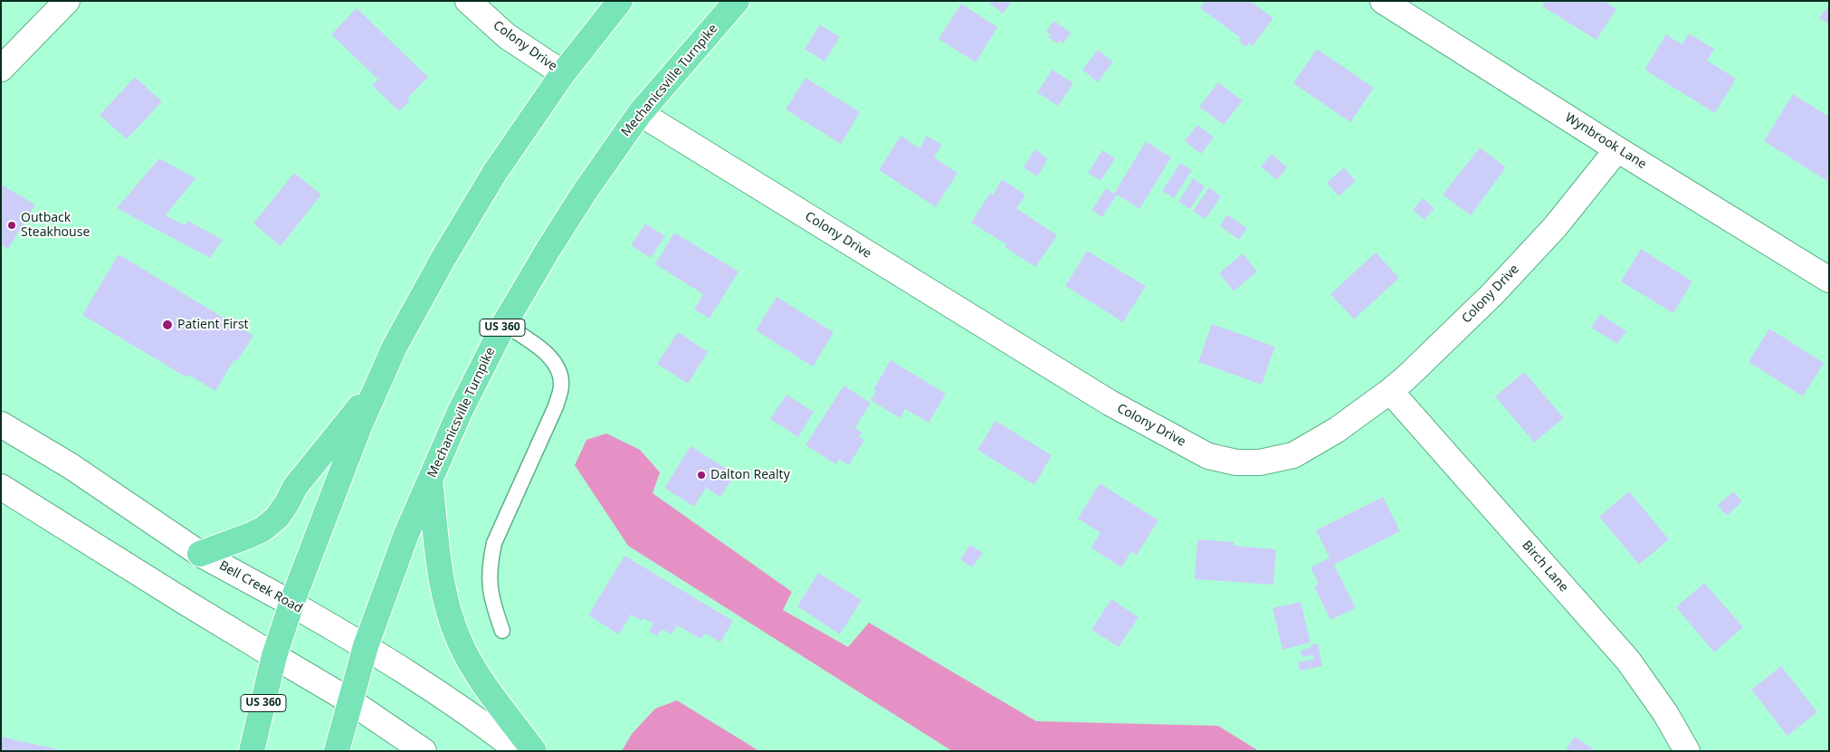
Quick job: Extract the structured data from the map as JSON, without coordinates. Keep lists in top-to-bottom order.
{
  "streets": {
    "highway": ["Mechanicsville Turnpike", "US 360"],
    "street": [
      "Colony Drive",
      "Wynbrook Lane",
      "Birch Lane",
      "Bell Creek Road"
    ]
  },
  "crossings": [
    ["Colony Drive", "Mechanicsville Turnpike"],
    ["Colony Drive", "Wynbrook Lane"],
    ["Colony Drive", "US 360"],
    ["Colony Drive", "Birch Lane"],
    ["Mechanicsville Turnpike", "Bell Creek Road"],
    ["US 360", "Bell Creek Road"]
  ],
  "places": ["Outback Steakhouse", "Patient First", "Dalton Realty"]
}
